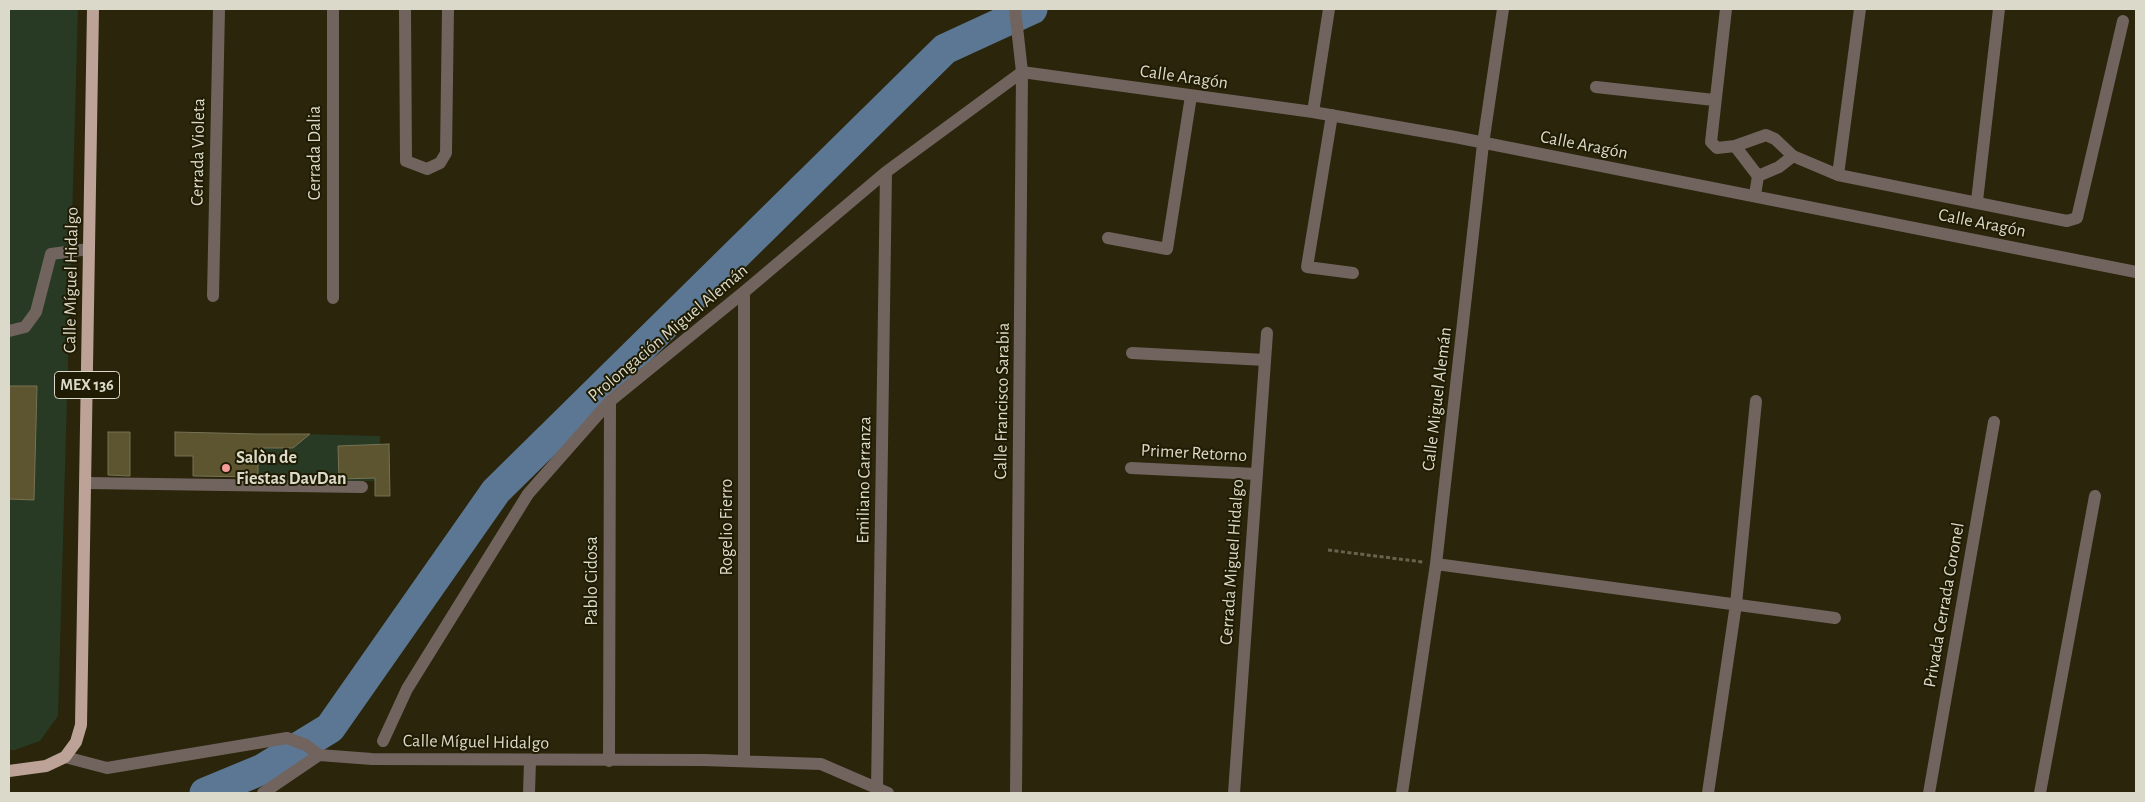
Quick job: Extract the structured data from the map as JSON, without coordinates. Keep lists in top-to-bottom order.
{
  "streets": {
    "main road": ["Calle Míguel Hidalgo", "MEX 136"],
    "street": [
      "Calle Aragón",
      "Cerrada Violeta",
      "Cerrada Dalia",
      "Prolongación Miguel Alemán",
      "Calle Miguel Alemán",
      "Calle Francisco Sarabia",
      "Primer Retorno",
      "Emiliano Carranza",
      "Rogelio Fierro",
      "Cerrada Miguel Hidalgo",
      "Pablo Cidosa",
      "Privada Cerrada Coronel"
    ]
  },
  "crossings": [
    ["Calle Aragón", "Prolongación Miguel Alemán"],
    ["Calle Aragón", "Calle Miguel Alemán"],
    ["Calle Aragón", "Calle Francisco Sarabia"],
    ["Calle Míguel Hidalgo", "Emiliano Carranza"],
    ["Calle Míguel Hidalgo", "Rogelio Fierro"],
    ["Calle Míguel Hidalgo", "Pablo Cidosa"],
    ["Prolongación Miguel Alemán", "Calle Francisco Sarabia"],
    ["Prolongación Miguel Alemán", "Emiliano Carranza"],
    ["Prolongación Miguel Alemán", "Rogelio Fierro"],
    ["Prolongación Miguel Alemán", "Pablo Cidosa"],
    ["Primer Retorno", "Cerrada Miguel Hidalgo"]
  ],
  "places": ["Salòn de Fiestas DavDan"]
}
